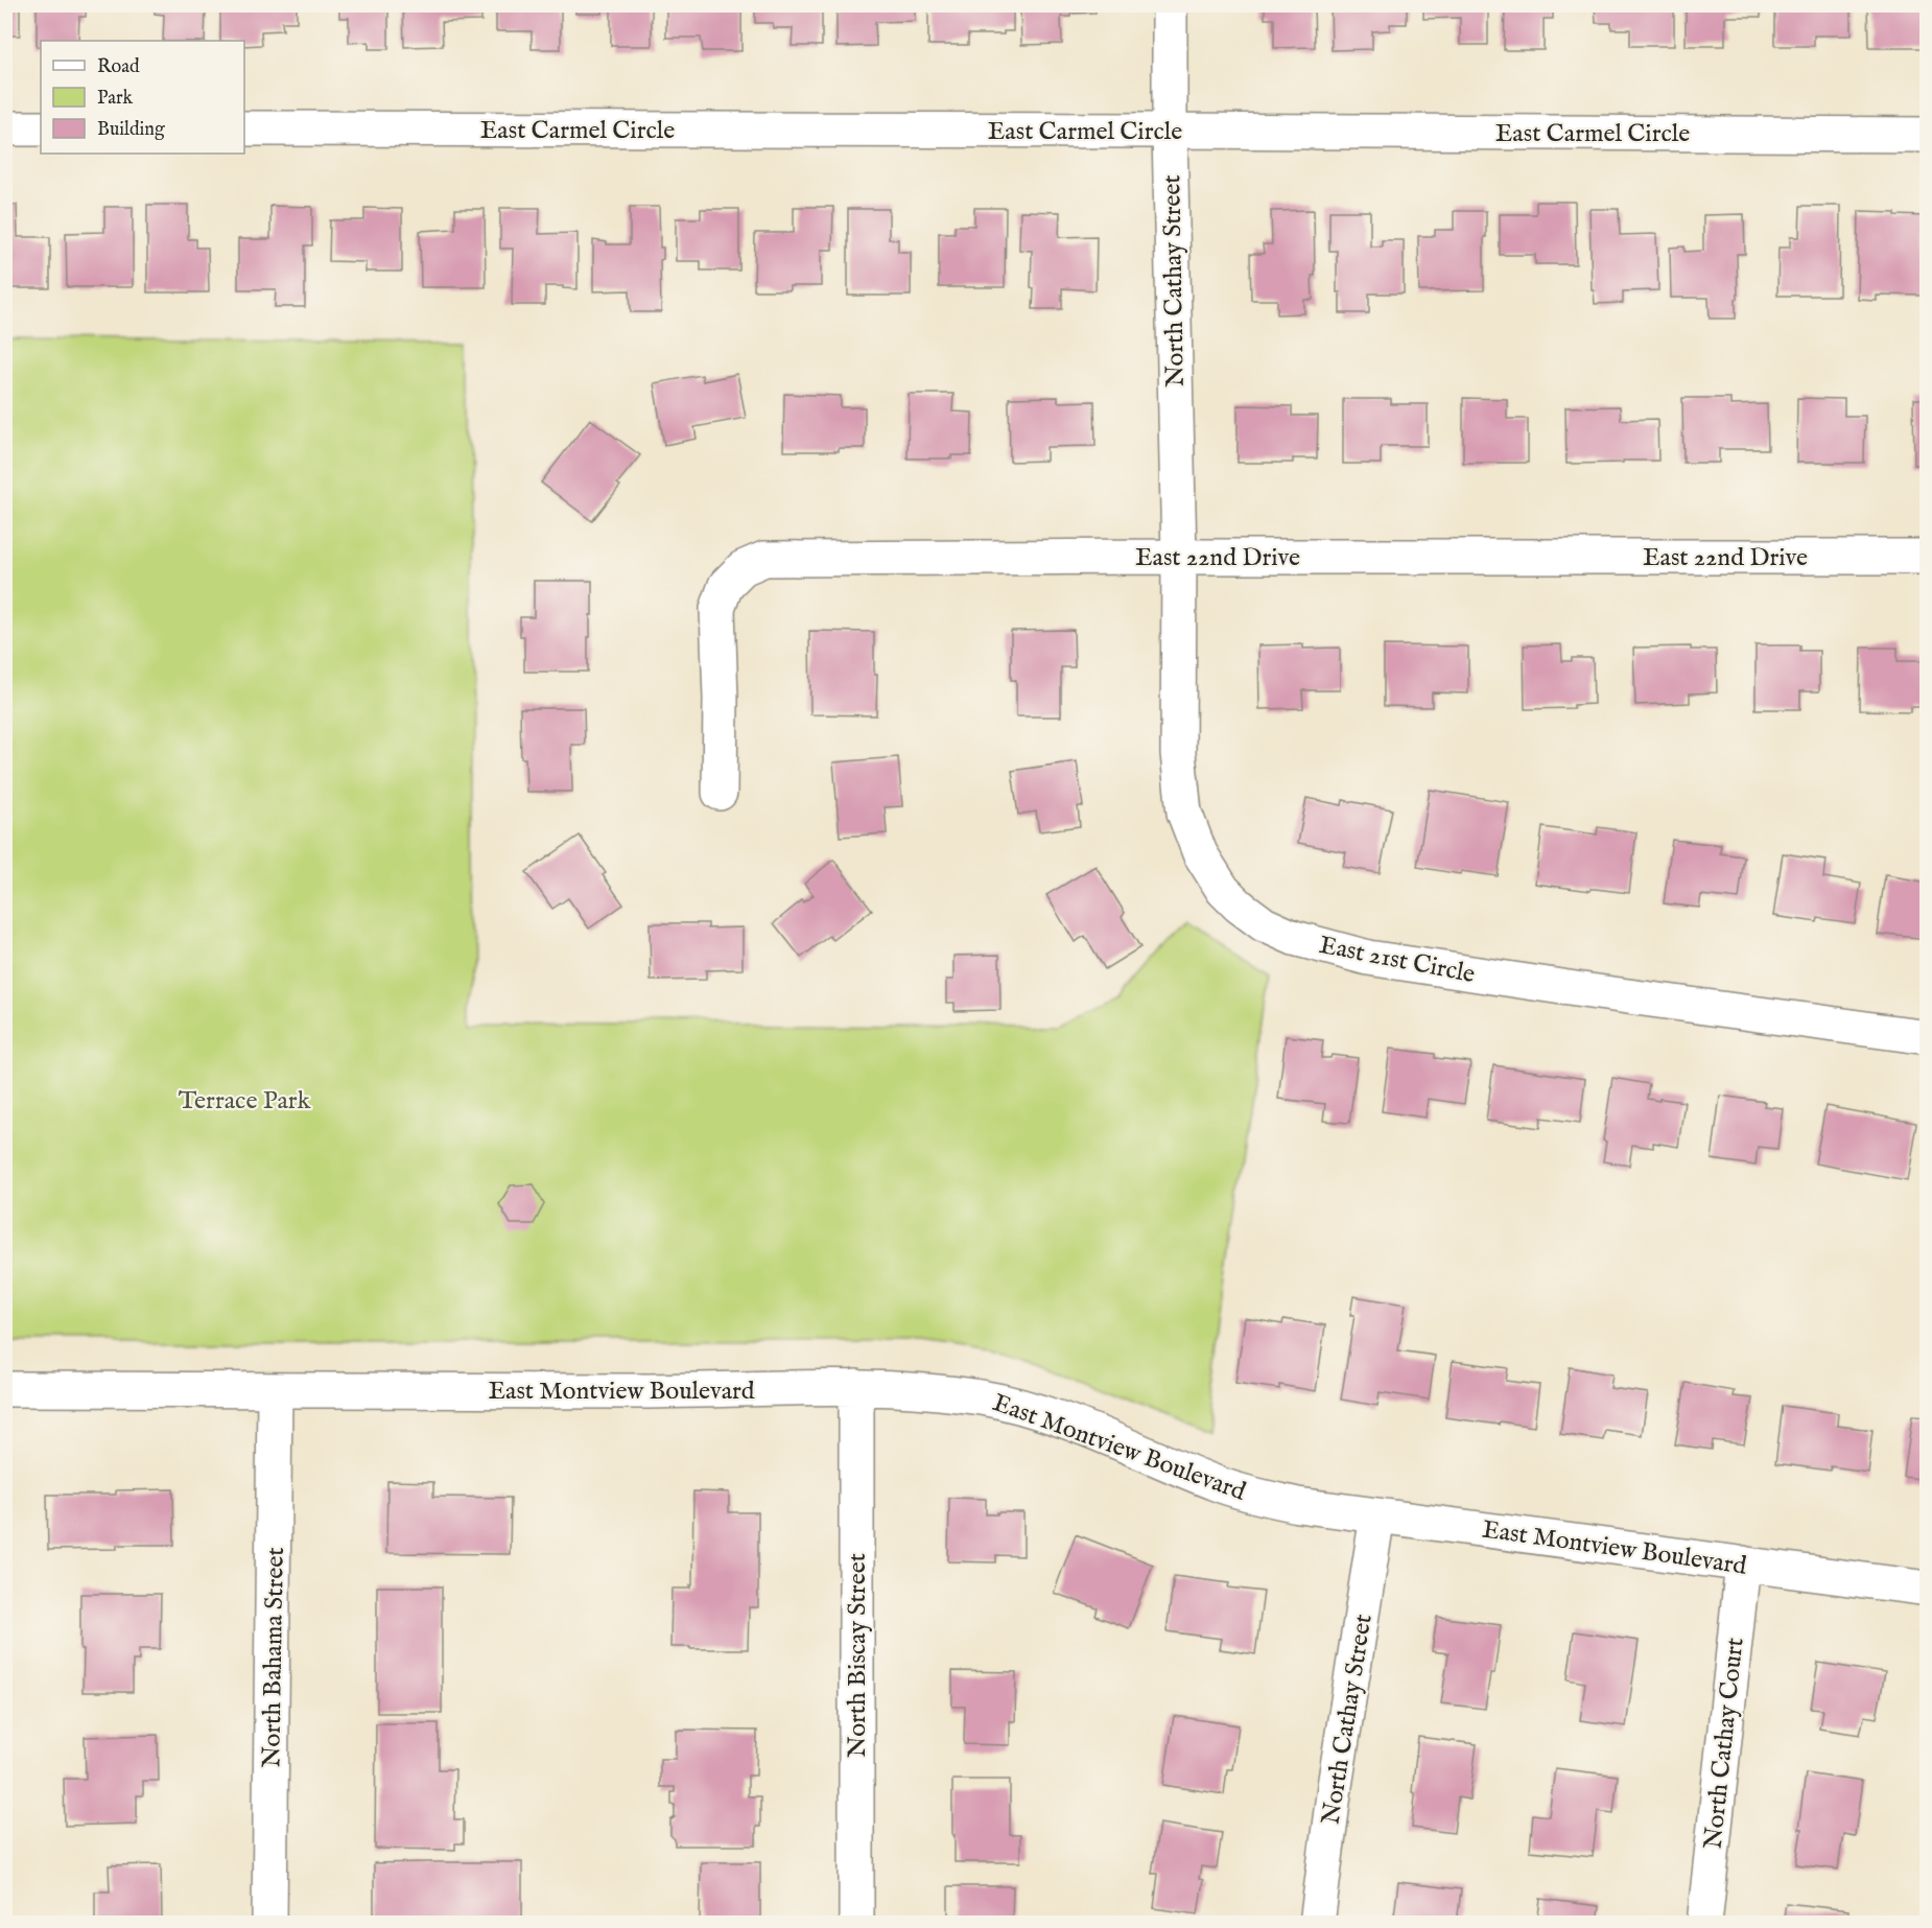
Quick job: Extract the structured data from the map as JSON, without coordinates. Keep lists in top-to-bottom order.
{
  "streets": {
    "street": [
      "East Carmel Circle",
      "North Cathay Street",
      "East 22nd Drive",
      "East 21st Circle",
      "East Montview Boulevard",
      "North Biscay Street",
      "North Bahama Street",
      "North Cathay Court"
    ]
  },
  "crossings": [
    ["East Carmel Circle", "North Cathay Street"],
    ["North Cathay Street", "East 22nd Drive"],
    ["North Cathay Street", "East 21st Circle"],
    ["North Cathay Street", "East Montview Boulevard"],
    ["East 22nd Drive", "East 21st Circle"],
    ["East Montview Boulevard", "North Biscay Street"],
    ["East Montview Boulevard", "North Bahama Street"],
    ["East Montview Boulevard", "North Cathay Court"]
  ],
  "parks": ["Terrace Park"],
  "legend": ["Road", "Park", "Building"]
}
